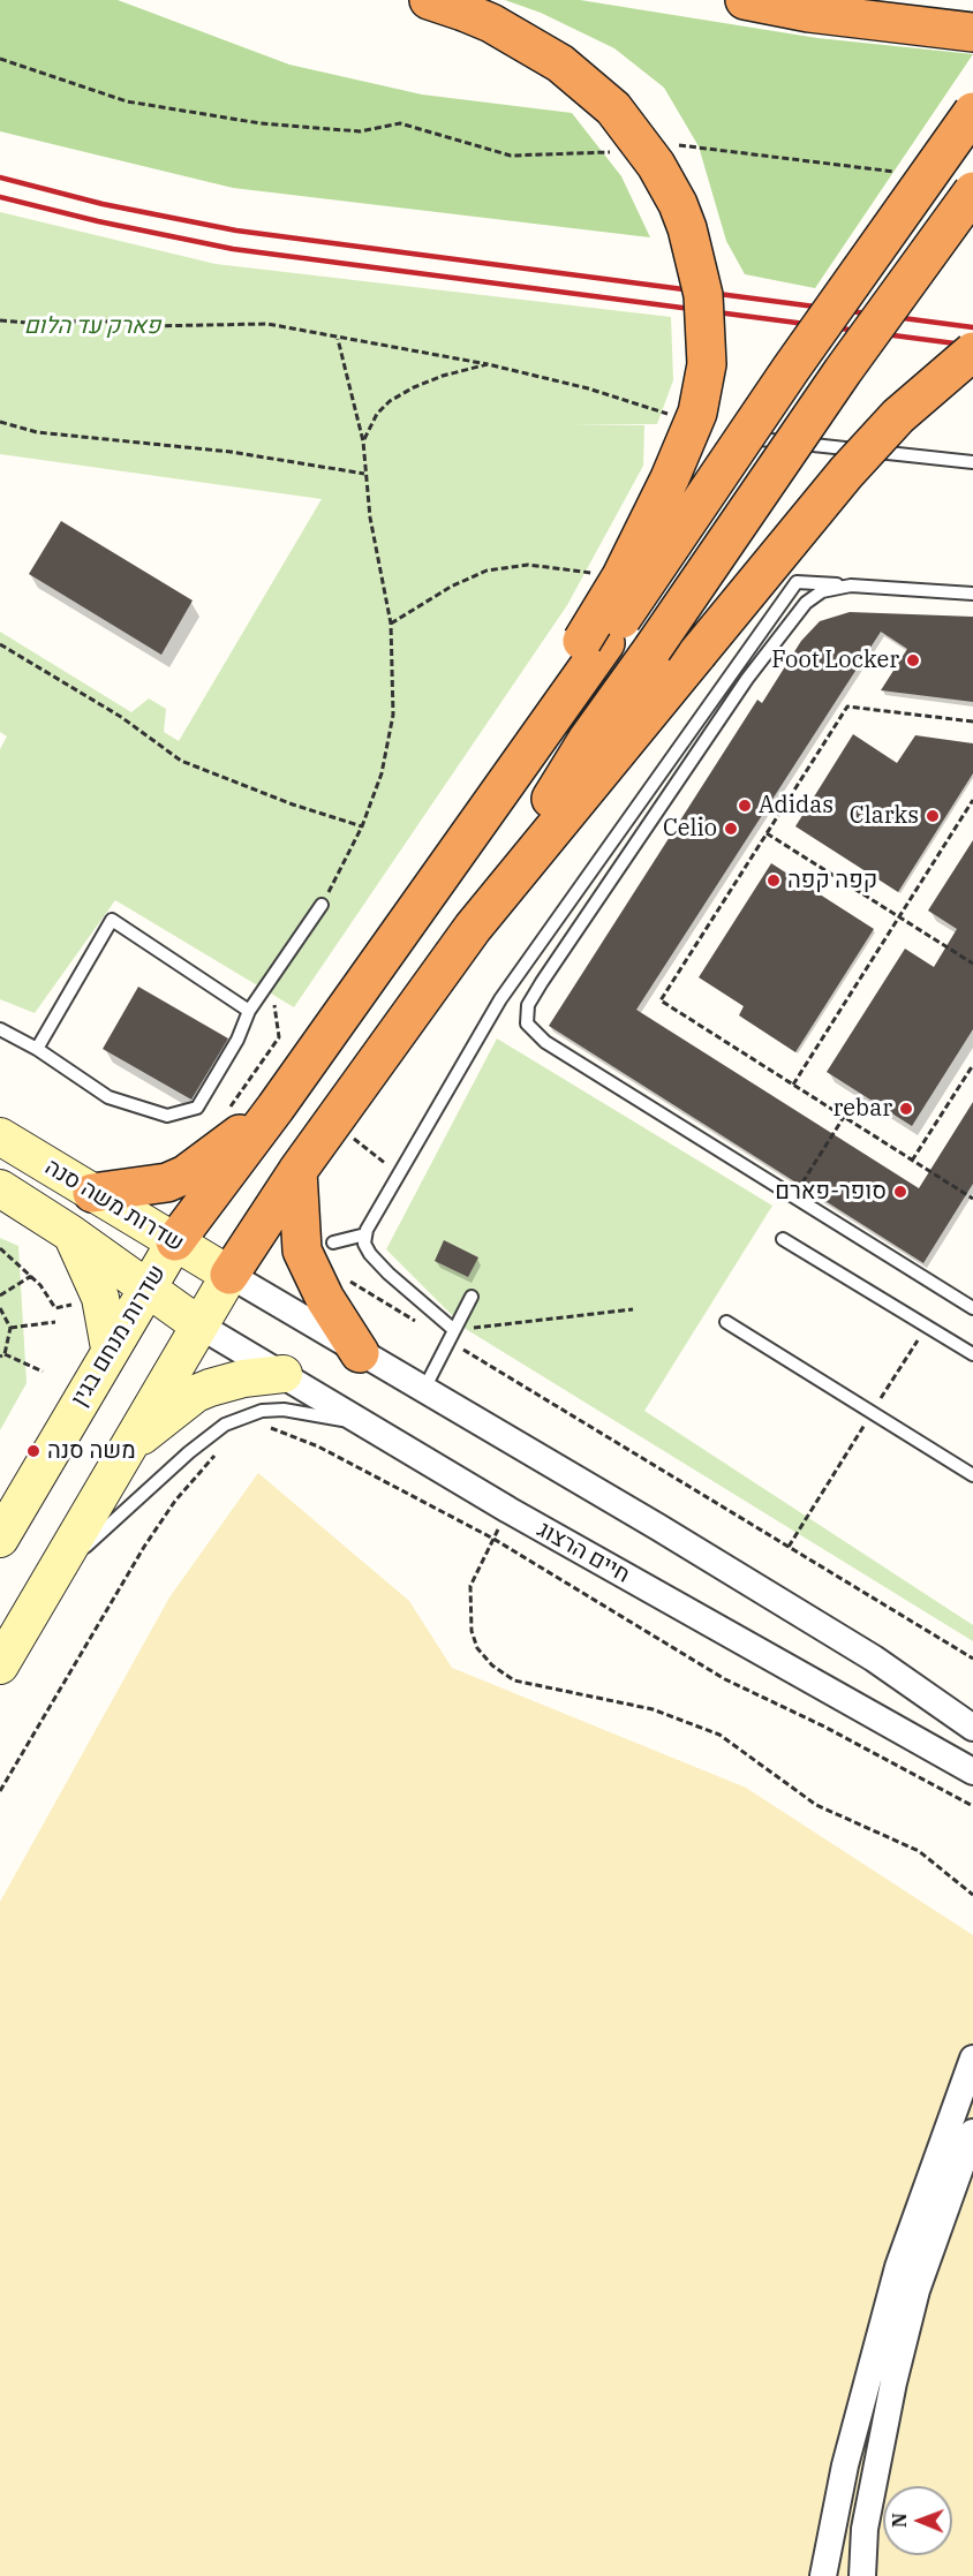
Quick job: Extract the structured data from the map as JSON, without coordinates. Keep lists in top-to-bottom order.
{
  "streets": {
    "main road": ["שדרות משה סנה", "שדרות מנחם בגין"],
    "street": ["חיים הרצוג"]
  },
  "crossings": [
    ["שדרות משה סנה", "שדרות מנחם בגין"],
    ["שדרות משה סנה", "חיים הרצוג"]
  ],
  "parks": ["פארק עד הלום"],
  "places": [
    "Foot Locker",
    "Adidas",
    "Clarks",
    "Celio",
    "קפה קפה",
    "rebar",
    "סופר-פארם",
    "משה סנה"
  ],
  "north": "left"
}
